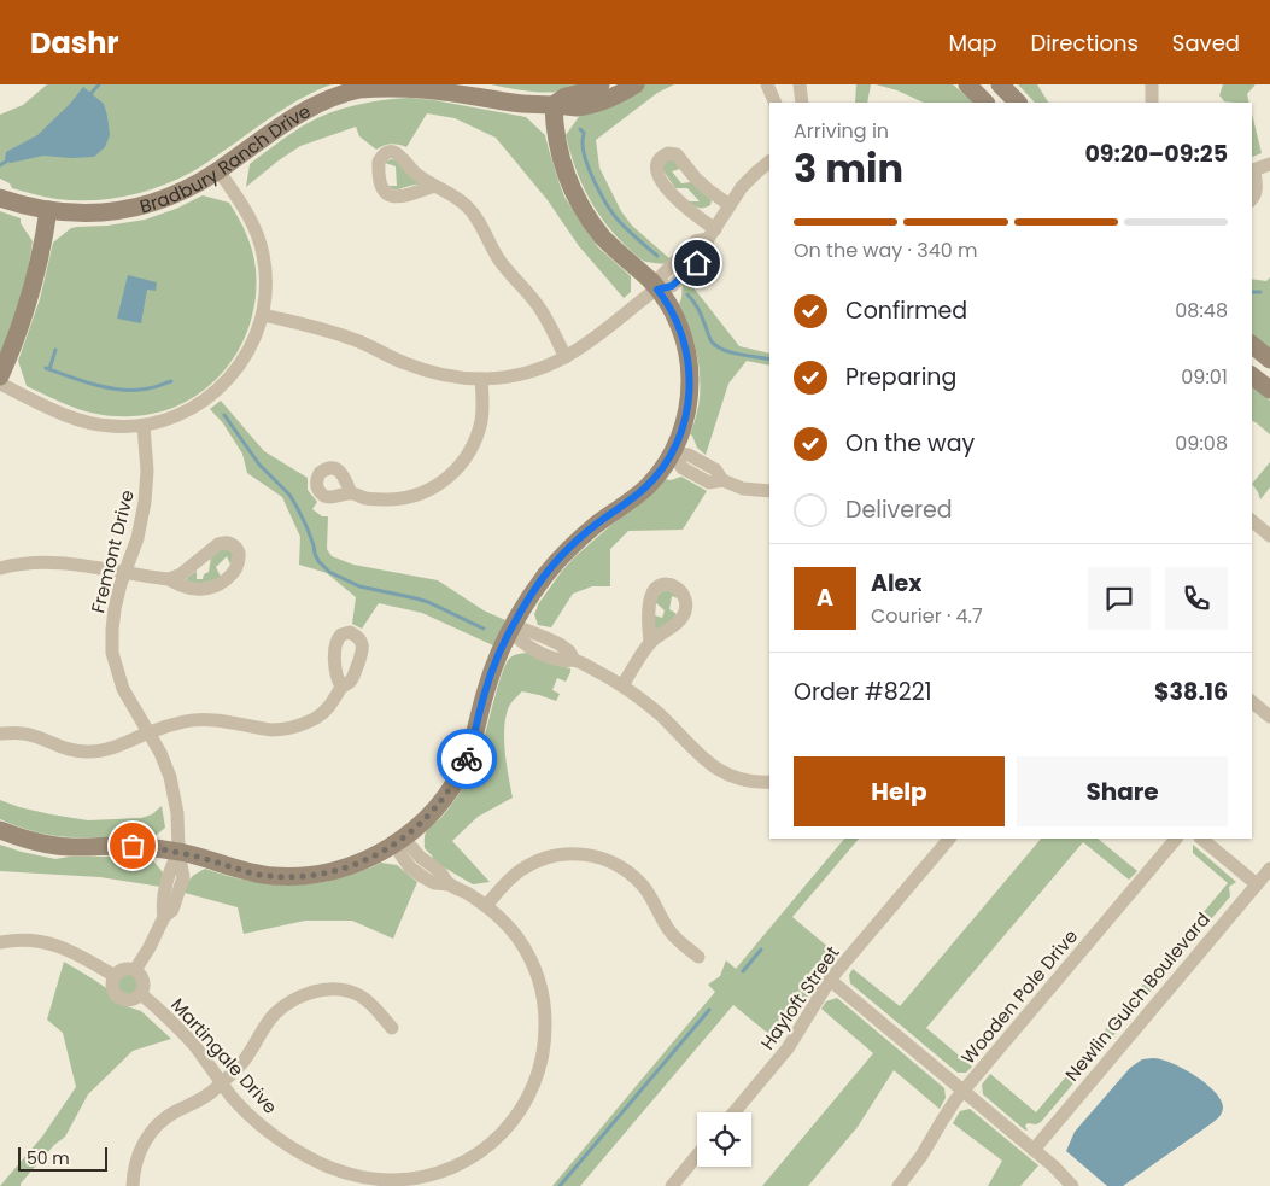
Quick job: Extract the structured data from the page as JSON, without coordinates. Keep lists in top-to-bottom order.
{
  "streets": {
    "street": [
      "Bradbury Ranch Drive",
      "Fremont Drive",
      "Wooden Pole Drive",
      "Newlin Gulch Boulevard",
      "Hayloft Street",
      "Martingale Drive"
    ]
  },
  "crossings": [
    ["Fremont Drive", "Martingale Drive"]
  ],
  "scale_bar": "50 m",
  "page": {
    "header": "Dashr",
    "nav": ["Map", "Directions", "Saved"],
    "heading": ["3 min", "Arriving in", "09:20–09:25"],
    "panel": [
      "Alex",
      "Courier · 4.7",
      "Order #8221",
      "$38.16"
    ],
    "bar": "On the way · 340 m",
    "list": [
      ["Confirmed", "08:48"],
      ["Preparing", "09:01"],
      ["On the way", "09:08"],
      "Delivered"
    ],
    "round": "A",
    "buttons": ["Help", "Share"],
    "scale": "50 m"
  }
}
